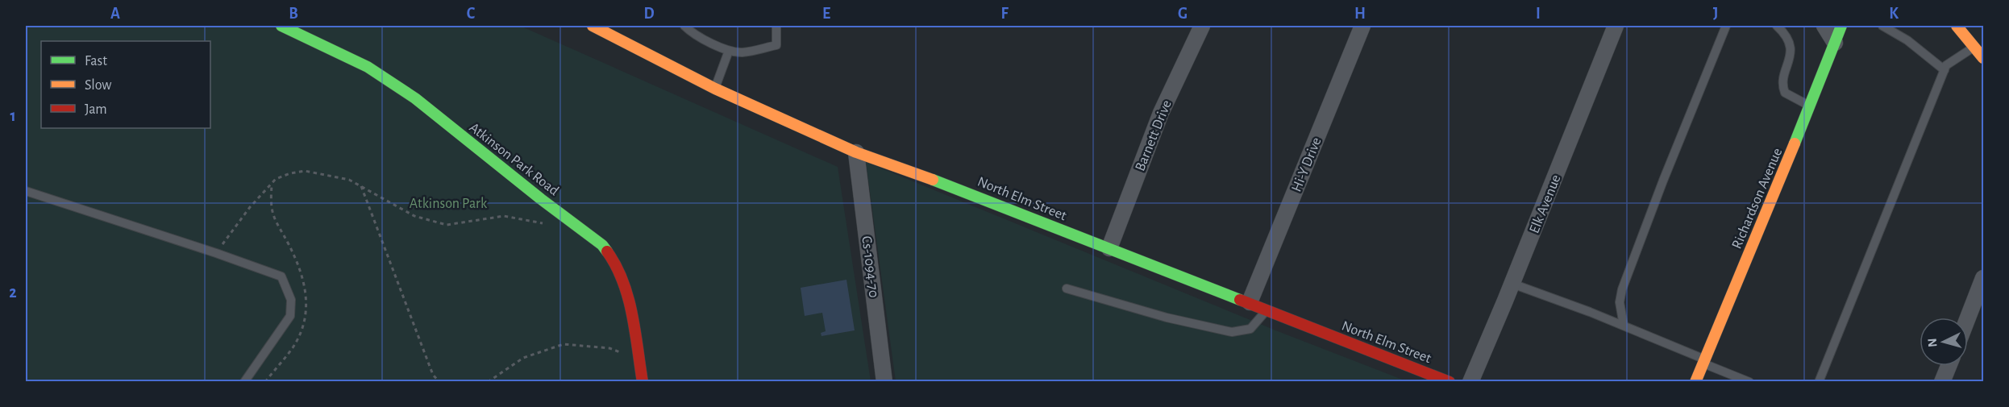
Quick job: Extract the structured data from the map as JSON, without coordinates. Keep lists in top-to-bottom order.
{
  "streets": {
    "street": [
      "Barnett Drive",
      "Atkinson Park Road",
      "Hi-Y Drive",
      "North Elm Street",
      "Richardson Avenue",
      "Elk Avenue",
      "Cs-1094-70"
    ]
  },
  "crossings": [
    ["Barnett Drive", "North Elm Street"],
    ["Hi-Y Drive", "North Elm Street"],
    ["North Elm Street", "Cs-1094-70"]
  ],
  "parks": ["Atkinson Park"],
  "legend": ["Fast", "Slow", "Jam"],
  "north": "left",
  "grid": {
    "columns": [
      "A",
      "B",
      "C",
      "D",
      "E",
      "F",
      "G",
      "H",
      "I",
      "J",
      "K"
    ],
    "rows": ["1", "2"]
  }
}
